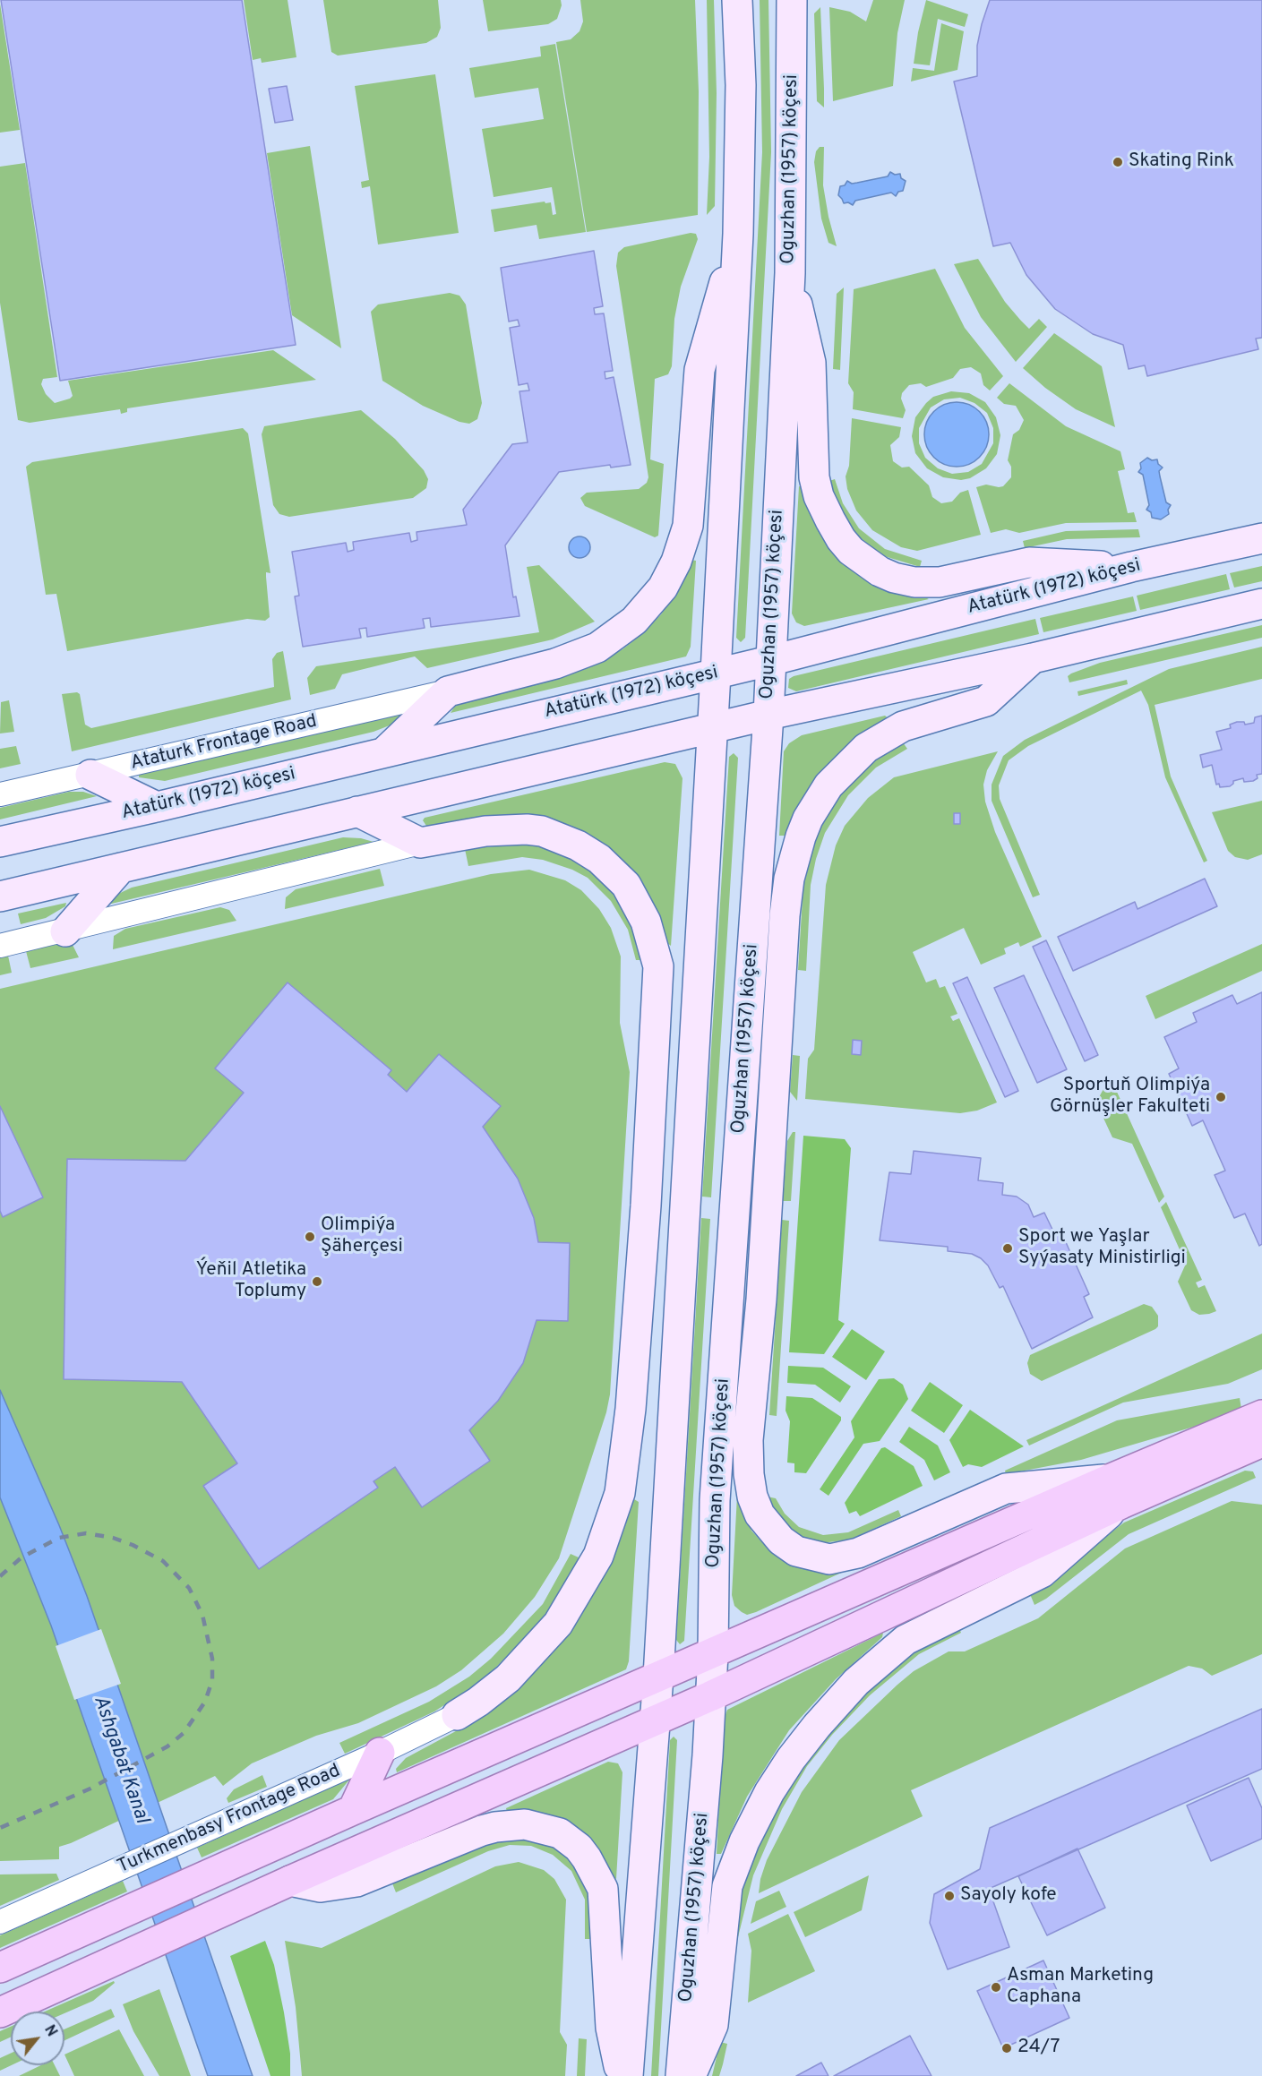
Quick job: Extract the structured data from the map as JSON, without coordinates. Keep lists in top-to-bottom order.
{
  "streets": {
    "main road": ["Oguzhan (1957) köçesi", "Atatürk (1972) köçesi"],
    "street": ["Ataturk Frontage Road", "Turkmenbasy Frontage Road"]
  },
  "crossings": [
    ["Oguzhan (1957) köçesi", "Atatürk (1972) köçesi"]
  ],
  "water": ["Ashgabat Kanal"],
  "places": [
    "Skating Rink",
    "Sportuň Olimpiýa Görnüşler Fakulteti",
    "Olimpiýa Şäherçesi",
    "Sport we Yaşlar Syýasaty Ministirligi",
    "Ýeňil Atletika Toplumy",
    "Sayoly kofe",
    "Asman Marketing Caphana",
    "24/7"
  ],
  "north": "top right"
}
